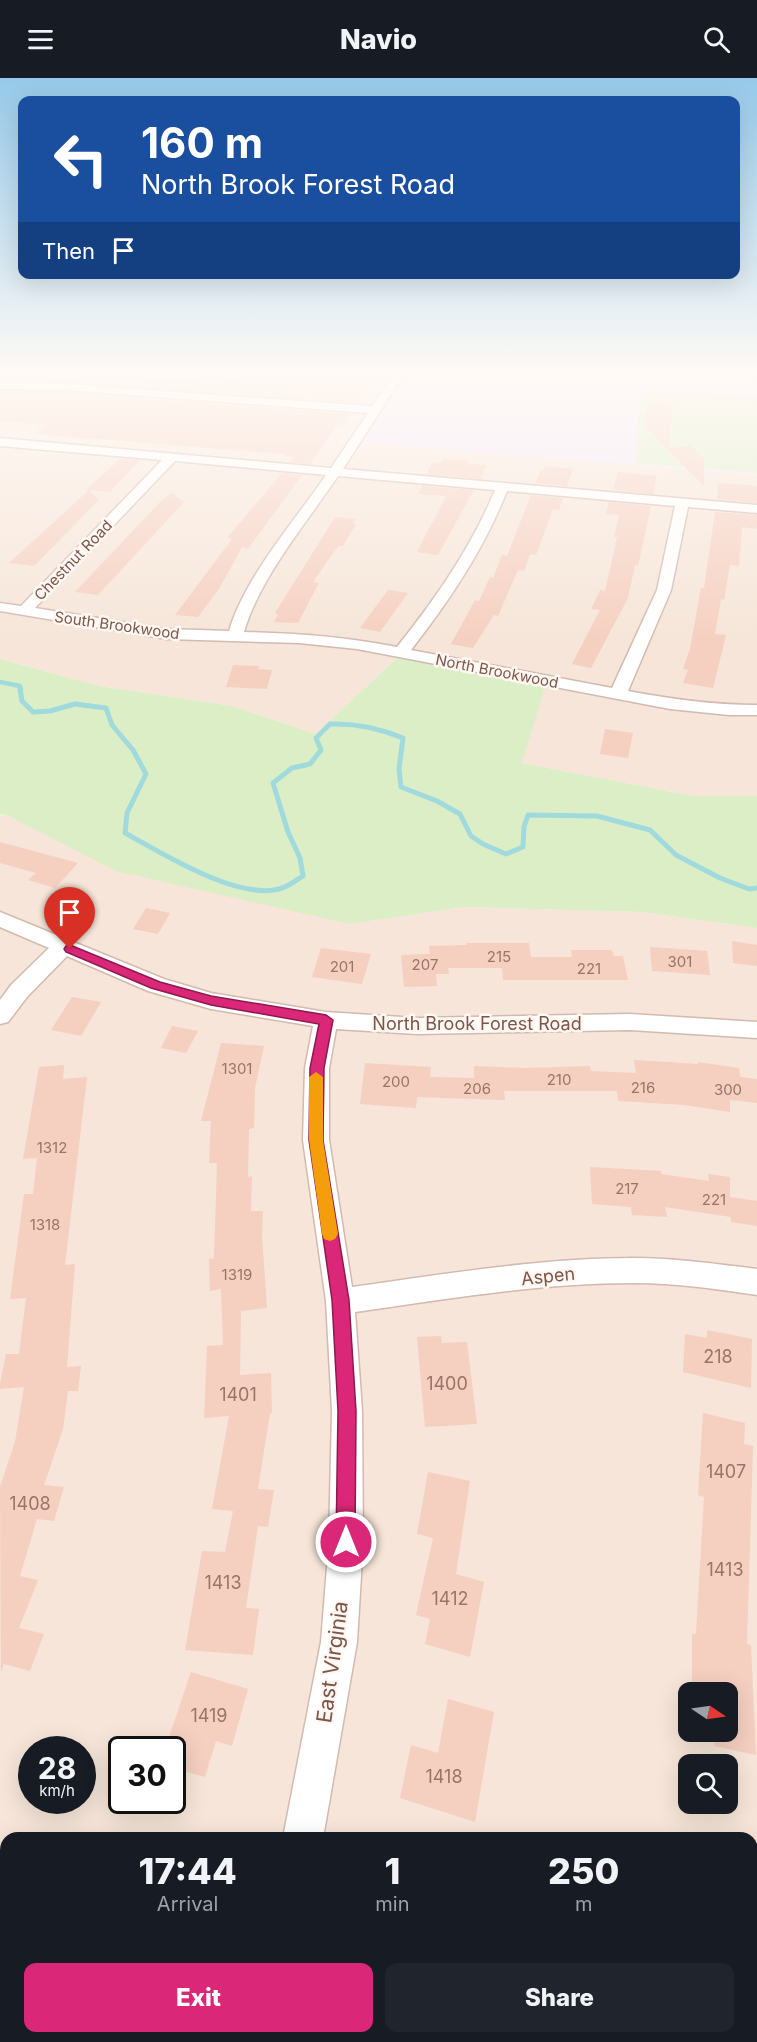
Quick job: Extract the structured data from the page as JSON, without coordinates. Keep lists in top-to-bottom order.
{
  "streets": {
    "street": [
      "Chestnut Road",
      "South Brookwood",
      "North Brookwood",
      "North Brook Forest Road",
      "Aspen",
      "East Virginia"
    ]
  },
  "crossings": [
    ["Chestnut Road", "South Brookwood"],
    ["South Brookwood", "North Brookwood"],
    ["North Brook Forest Road", "East Virginia"],
    ["Aspen", "East Virginia"]
  ],
  "house_numbers": [
    "215",
    "301",
    "207",
    "201",
    "221",
    "1301",
    "210",
    "200",
    "216",
    "206",
    "300",
    "1312",
    "217",
    "221",
    "1318",
    "1319",
    "218",
    "1400",
    "1401",
    "1407",
    "1408",
    "1413",
    "1413",
    "1412",
    "1419",
    "1418"
  ],
  "north": "right",
  "page": {
    "header": "Navio",
    "turn": ["160 m", "North Brook Forest Road"],
    "then": "Then",
    "speed": "28 km/h",
    "limit": "30",
    "eta": [
      "17:44",
      "Arrival",
      "1",
      "min",
      "250",
      "m"
    ],
    "buttons": ["Exit", "Share"]
  }
}
